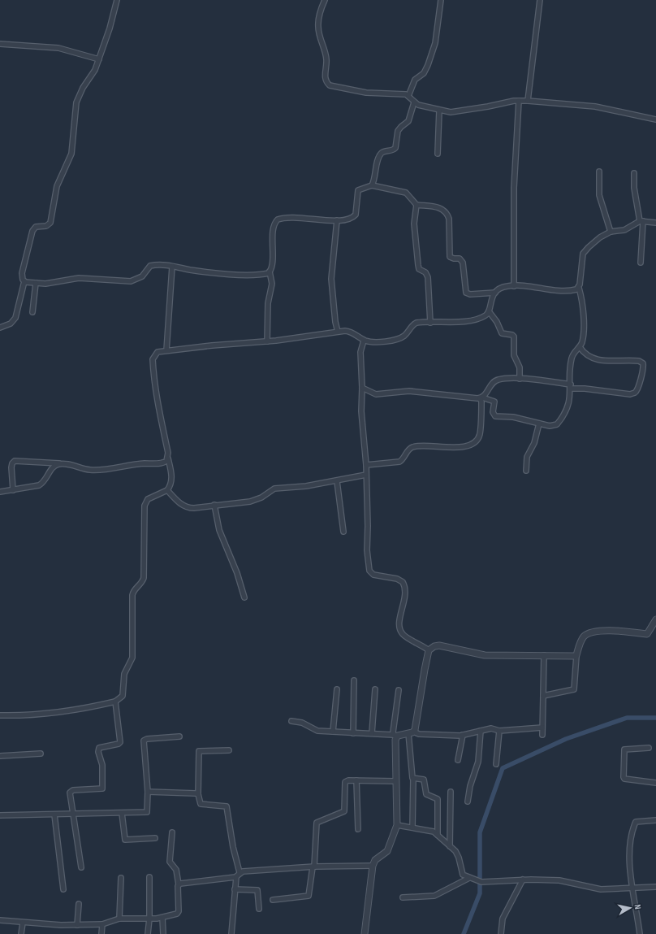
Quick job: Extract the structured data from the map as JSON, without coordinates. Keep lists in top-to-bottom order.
{
  "north": "right"
}
